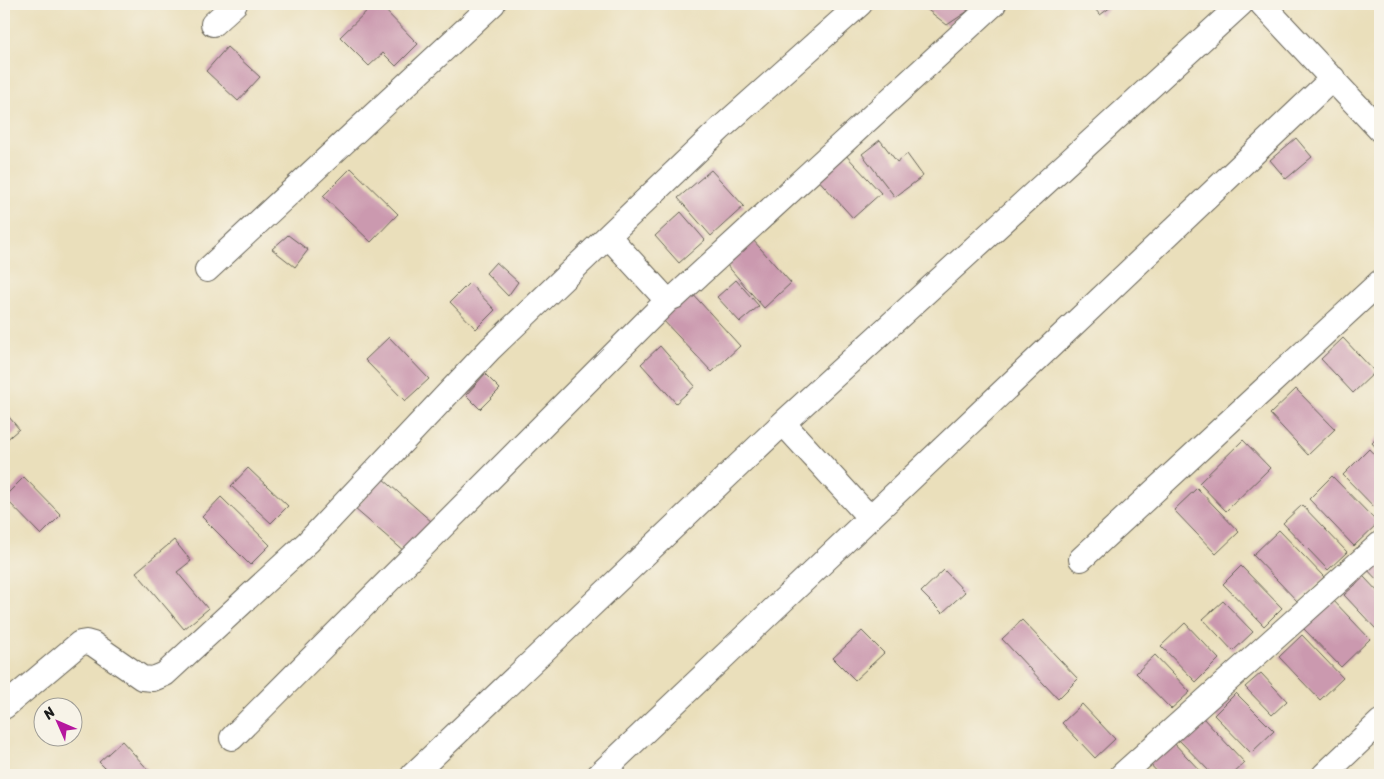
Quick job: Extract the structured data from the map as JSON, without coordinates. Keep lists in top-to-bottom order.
{
  "north": "top left"
}
